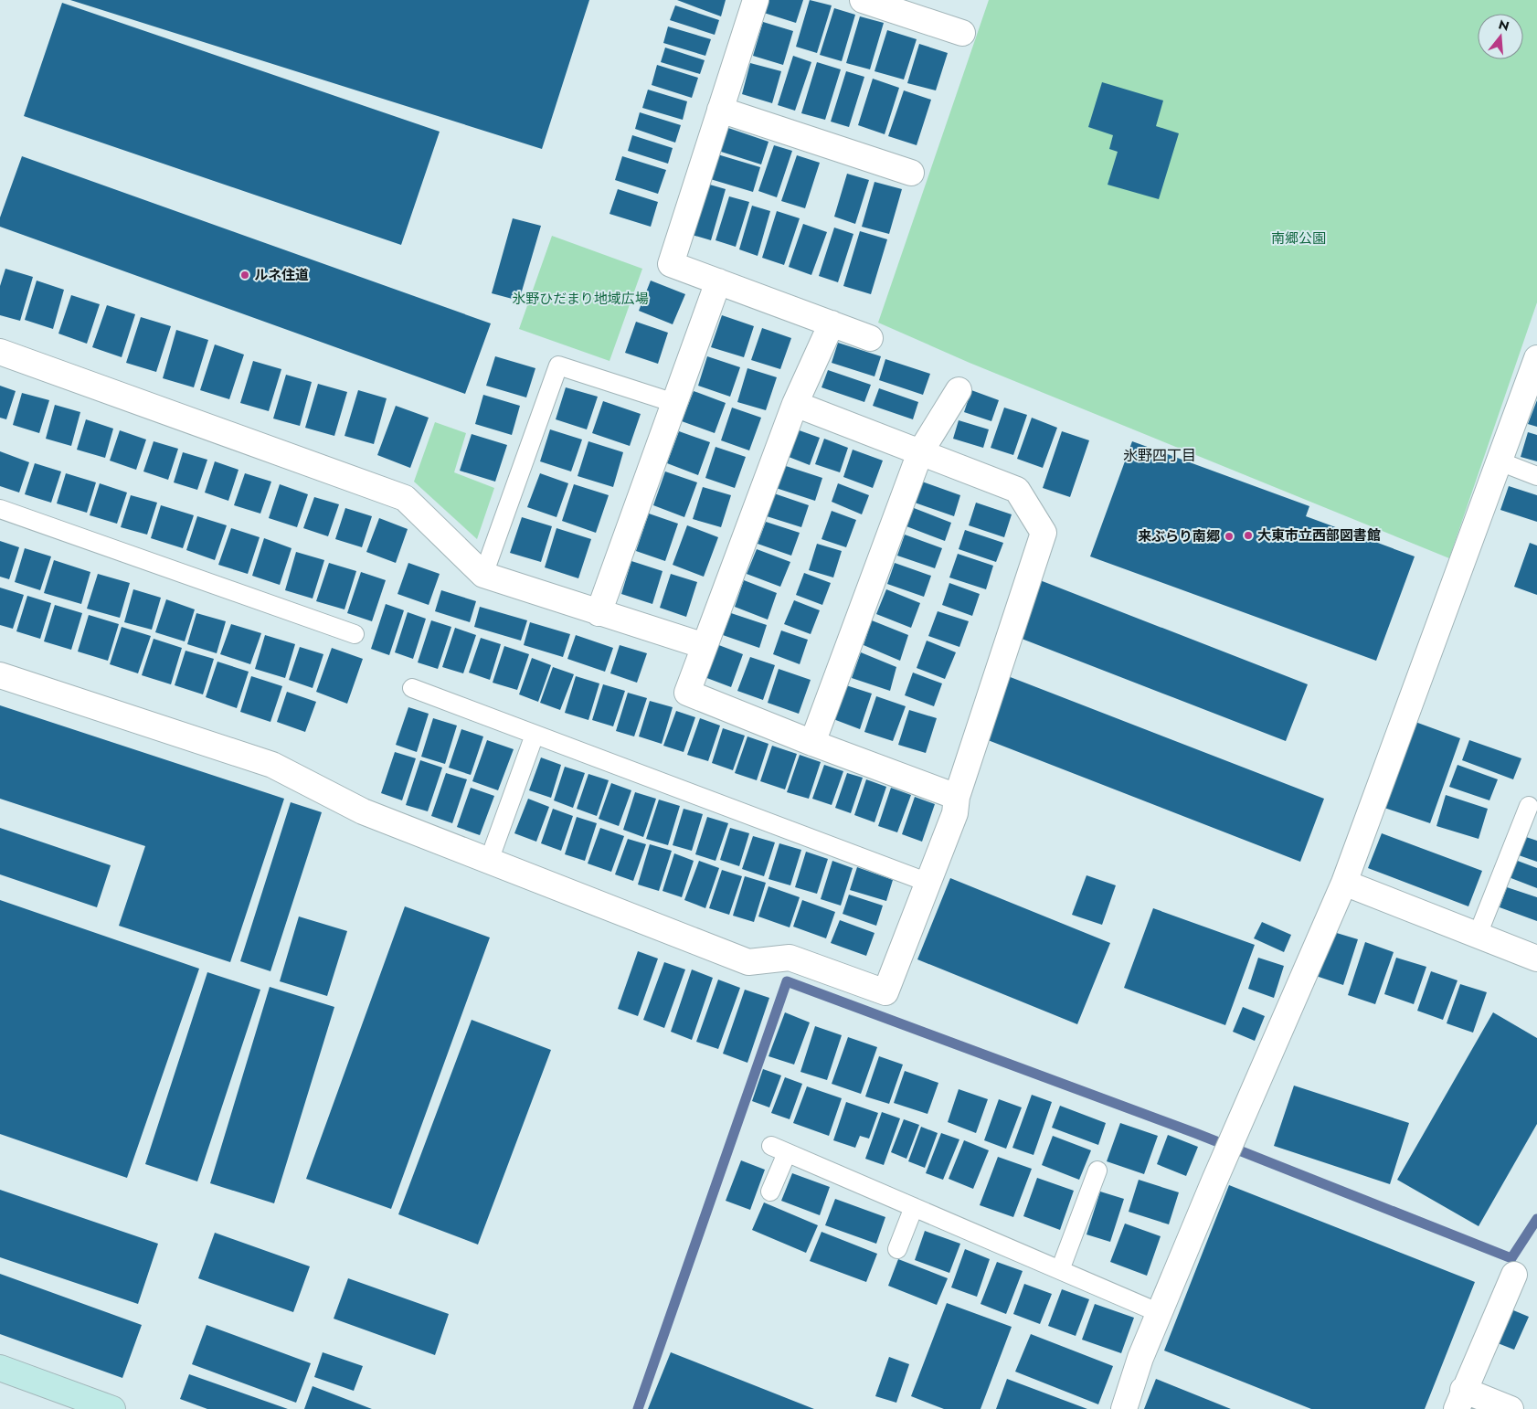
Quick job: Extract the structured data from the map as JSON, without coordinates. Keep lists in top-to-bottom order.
{
  "districts": ["氷野四丁目"],
  "parks": ["南郷公園", "氷野ひだまり地域広場"],
  "places": ["ルネ住道", "大東市立西部図書館", "来ぶらり南郷"],
  "north": "top"
}
